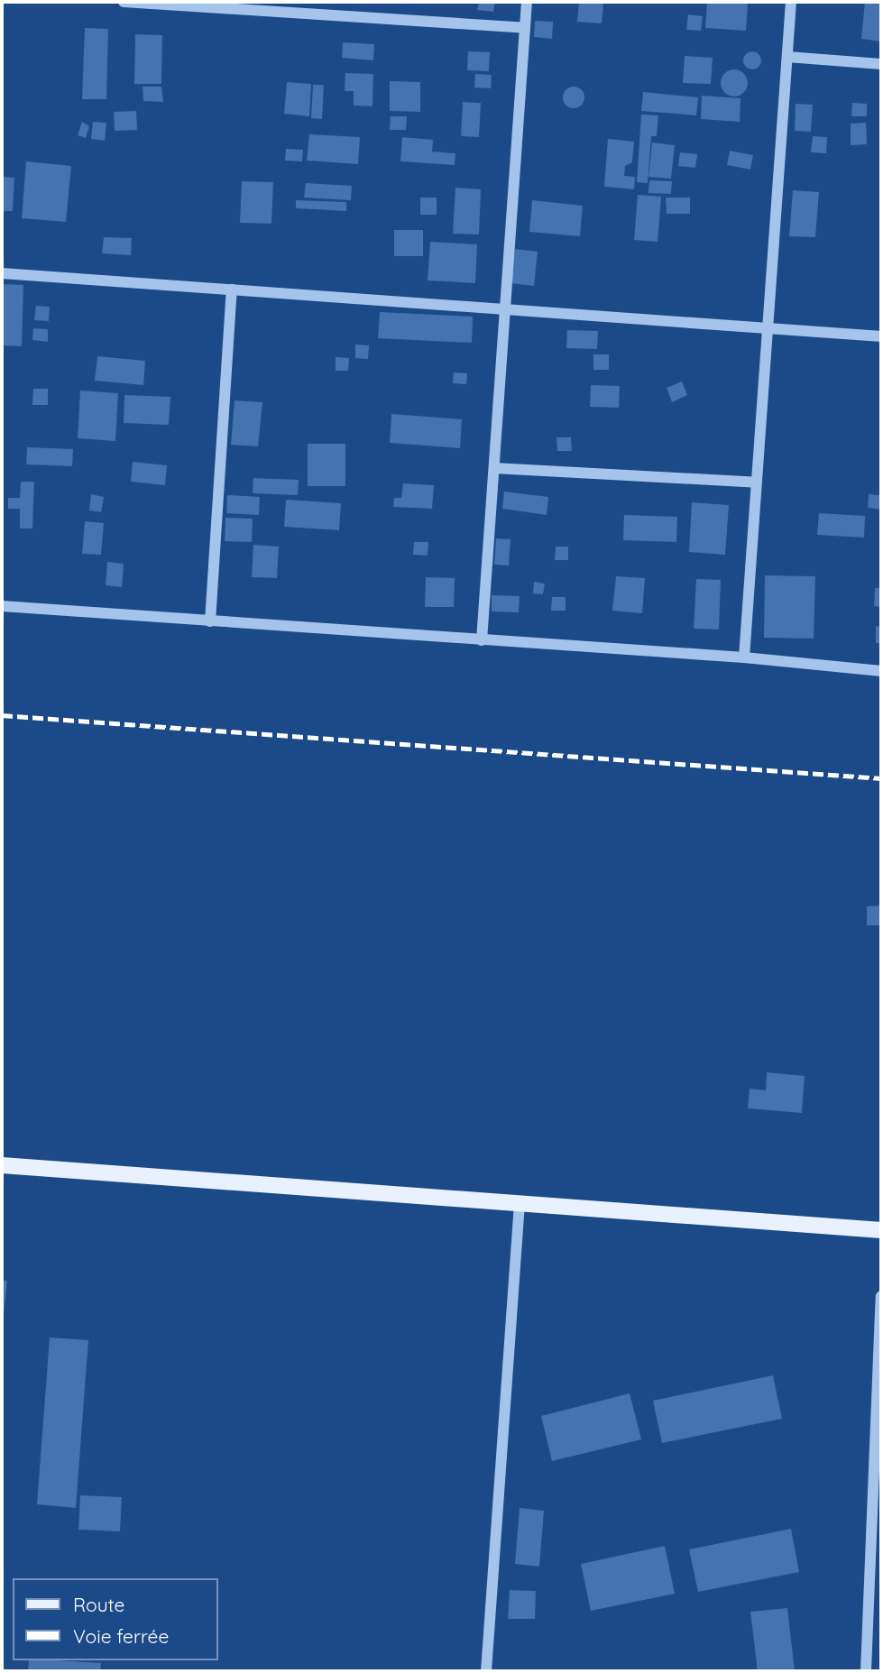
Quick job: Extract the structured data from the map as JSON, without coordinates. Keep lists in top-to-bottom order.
{
  "legend": ["Route", "Voie ferrée"]
}
